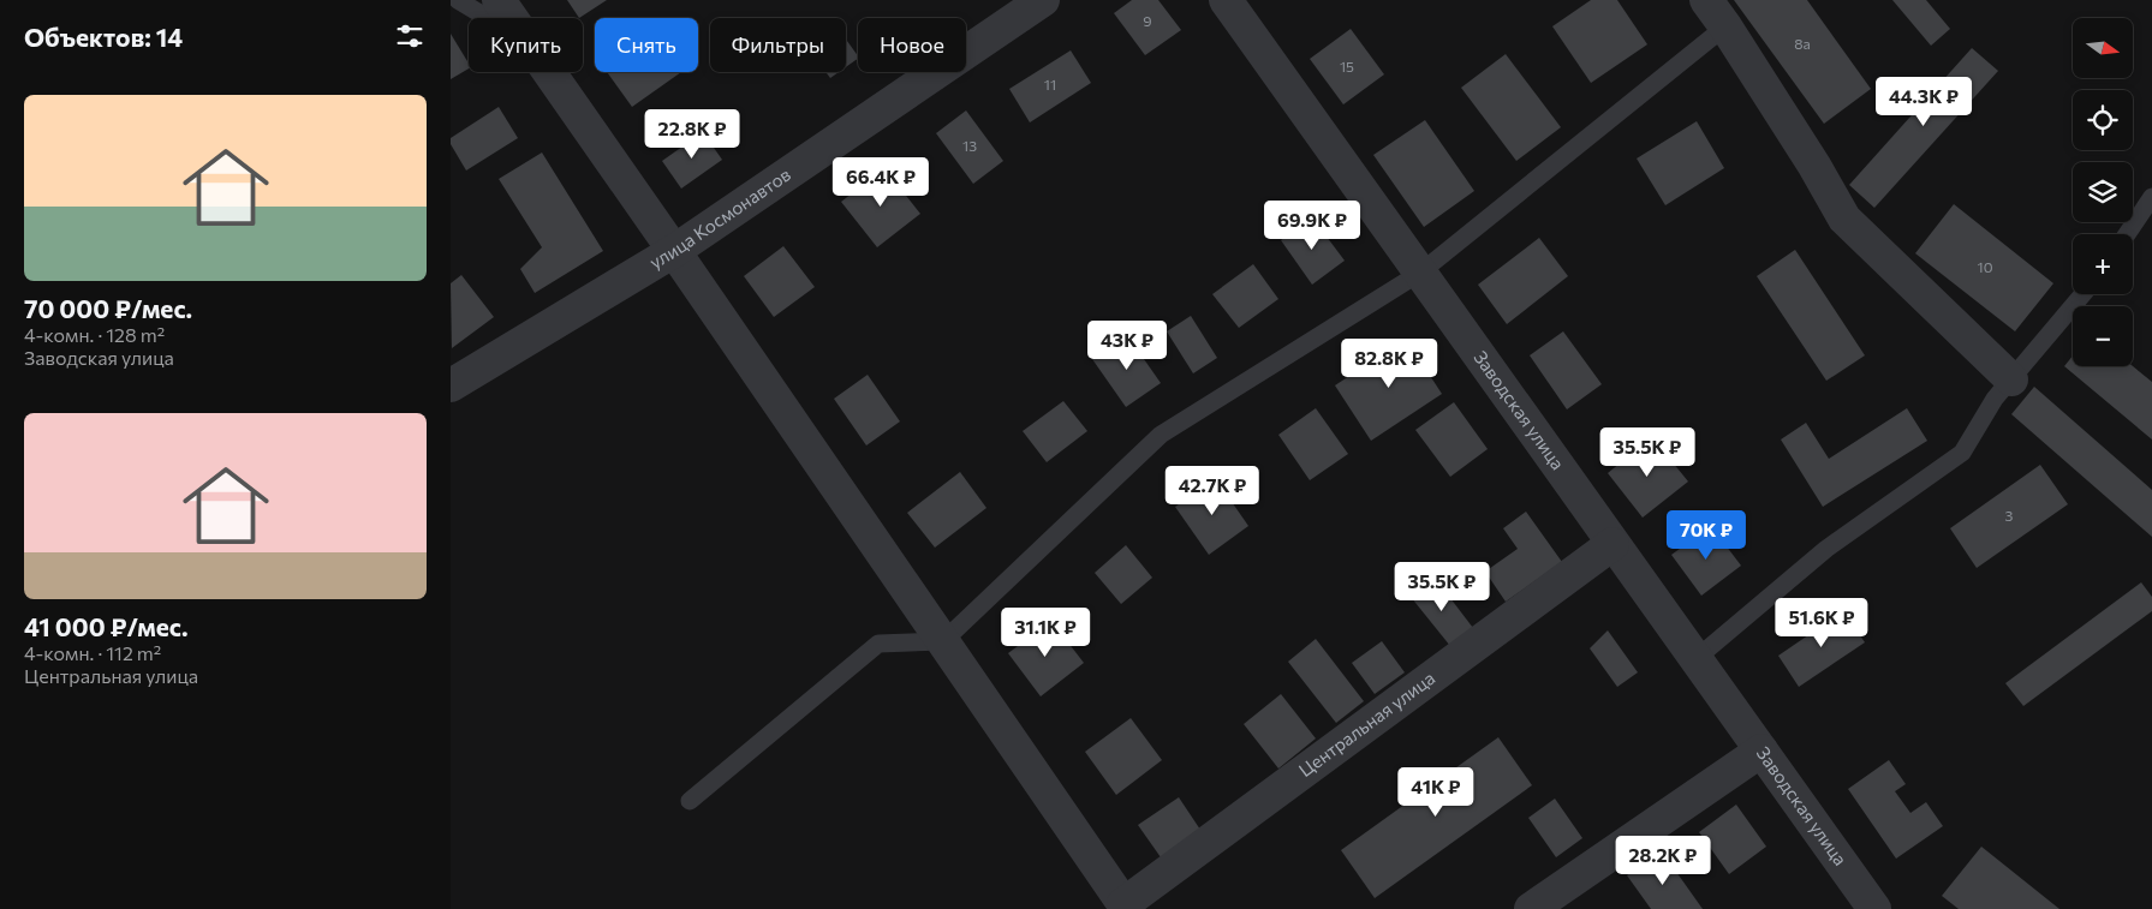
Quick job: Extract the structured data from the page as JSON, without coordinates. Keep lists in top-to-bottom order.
{
  "streets": {
    "street": ["улица Космонавтов", "Заводская улица", "Центральная улица"]
  },
  "crossings": [
    ["Заводская улица", "Центральная улица"]
  ],
  "house_numbers": [
    "9",
    "8а",
    "15",
    "11",
    "13",
    "10",
    "3"
  ],
  "north": "right",
  "page": {
    "heading": "Объектов: 14",
    "map_buttons": ["+", "−"],
    "chip": [
      "Купить",
      "Снять",
      "Фильтры",
      "Новое"
    ],
    "list": [
      {
        "name": "70 000 ₽/мес.",
        "note": "4-комн. · 128 m² · Заводская улица"
      },
      {
        "name": "41 000 ₽/мес.",
        "note": "4-комн. · 112 m² · Центральная улица"
      }
    ],
    "price": [
      "44.3K ₽",
      "22.8K ₽",
      "66.4K ₽",
      "69.9K ₽",
      "43K ₽",
      "82.8K ₽",
      "35.5K ₽",
      "42.7K ₽",
      "70K ₽",
      "35.5K ₽",
      "51.6K ₽",
      "31.1K ₽",
      "41K ₽",
      "28.2K ₽"
    ]
  }
}
